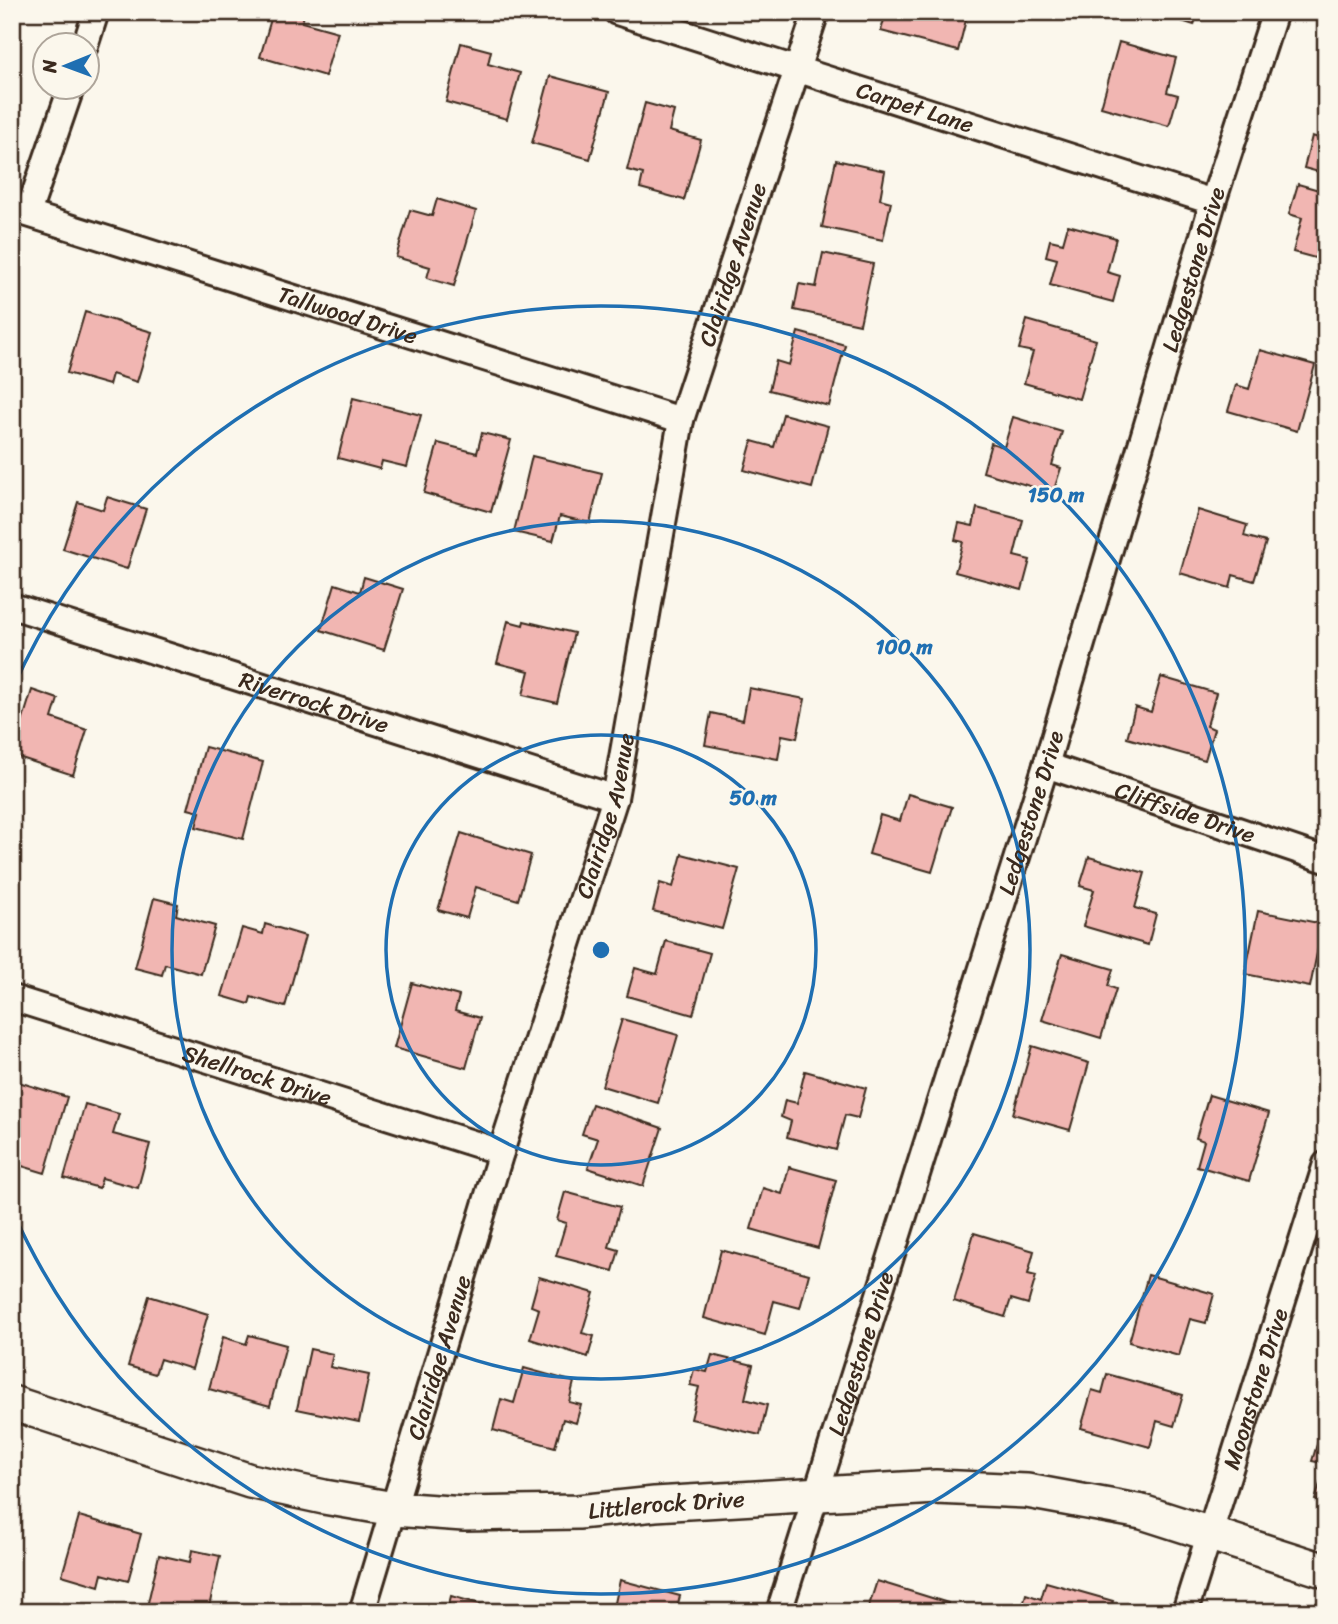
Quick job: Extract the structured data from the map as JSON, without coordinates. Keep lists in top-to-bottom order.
{
  "streets": {
    "street": [
      "Carpet Lane",
      "Clairidge Avenue",
      "Ledgestone Drive",
      "Tallwood Drive",
      "Riverrock Drive",
      "Cliffside Drive",
      "Shellrock Drive",
      "Moonstone Drive",
      "Littlerock Drive"
    ]
  },
  "crossings": [
    ["Carpet Lane", "Clairidge Avenue"],
    ["Carpet Lane", "Ledgestone Drive"],
    ["Clairidge Avenue", "Tallwood Drive"],
    ["Clairidge Avenue", "Riverrock Drive"],
    ["Clairidge Avenue", "Shellrock Drive"],
    ["Clairidge Avenue", "Littlerock Drive"],
    ["Ledgestone Drive", "Cliffside Drive"],
    ["Ledgestone Drive", "Littlerock Drive"],
    ["Moonstone Drive", "Littlerock Drive"]
  ],
  "north": "left",
  "rings": ["150 m", "100 m", "50 m"]
}
